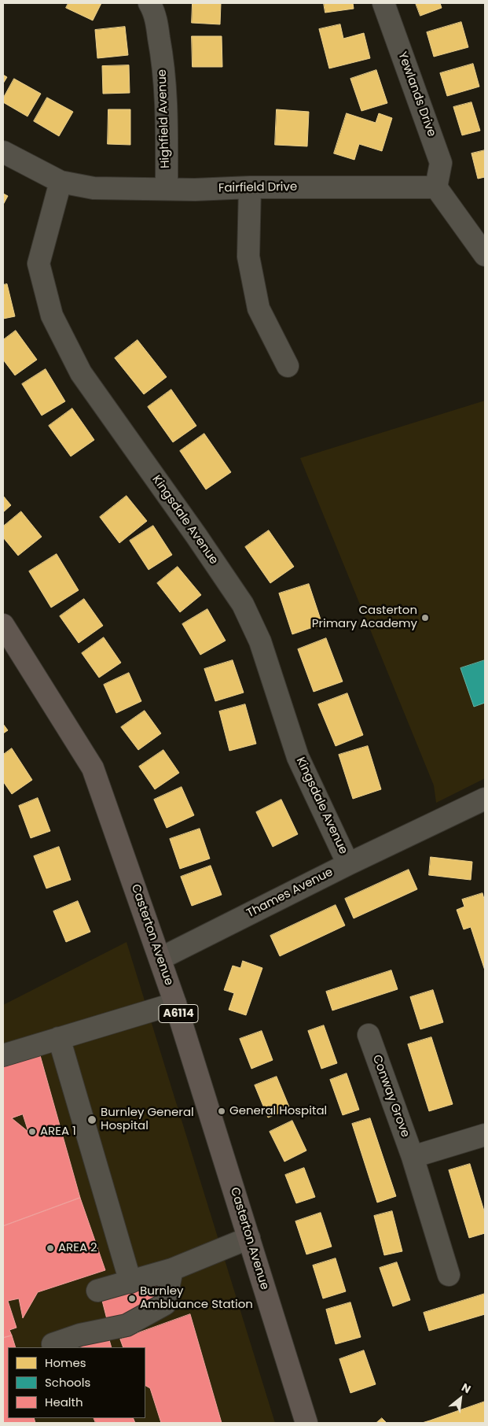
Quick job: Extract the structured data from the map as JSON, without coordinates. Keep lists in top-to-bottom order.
{
  "streets": {
    "highway": ["Casterton Avenue", "A6114"],
    "street": [
      "Yewlands Drive",
      "Highfield Avenue",
      "Fairfield Drive",
      "Kingsdale Avenue",
      "Thames Avenue",
      "Conway Grove"
    ]
  },
  "crossings": [
    ["Yewlands Drive", "Fairfield Drive"],
    ["Highfield Avenue", "Fairfield Drive"],
    ["Fairfield Drive", "Kingsdale Avenue"],
    ["Kingsdale Avenue", "Thames Avenue"],
    ["Thames Avenue", "Casterton Avenue"]
  ],
  "places": [
    "Casterton Primary Academy",
    "General Hospital",
    "Burnley General Hospital",
    "AREA 1",
    "AREA 2",
    "Burnley Ambluance Station"
  ],
  "legend": ["Homes", "Schools", "Health"],
  "north": "top right"
}
